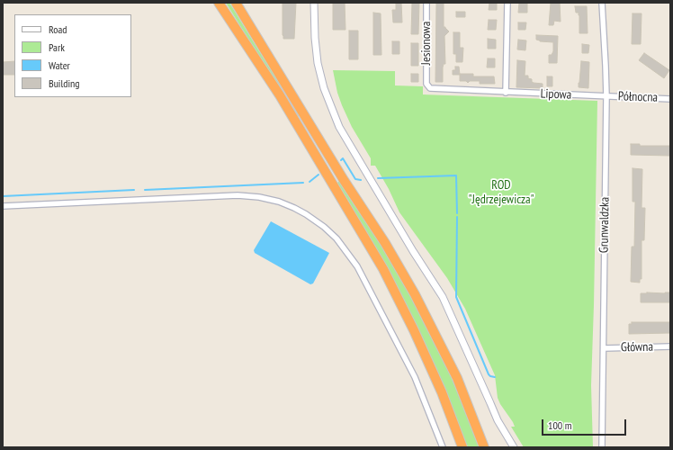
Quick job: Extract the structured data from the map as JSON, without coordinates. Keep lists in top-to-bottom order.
{
  "streets": {
    "street": [
      "Jesionowa",
      "Lipowa",
      "Północna",
      "Grunwaldzka",
      "Główna"
    ]
  },
  "crossings": [
    ["Jesionowa", "Lipowa"],
    ["Lipowa", "Północna"],
    ["Lipowa", "Grunwaldzka"],
    ["Północna", "Grunwaldzka"],
    ["Grunwaldzka", "Główna"]
  ],
  "parks": ["ROD \"Jędrzejewicza\""],
  "legend": [
    "Road",
    "Park",
    "Water",
    "Building"
  ],
  "scale_bar": "100 m"
}
